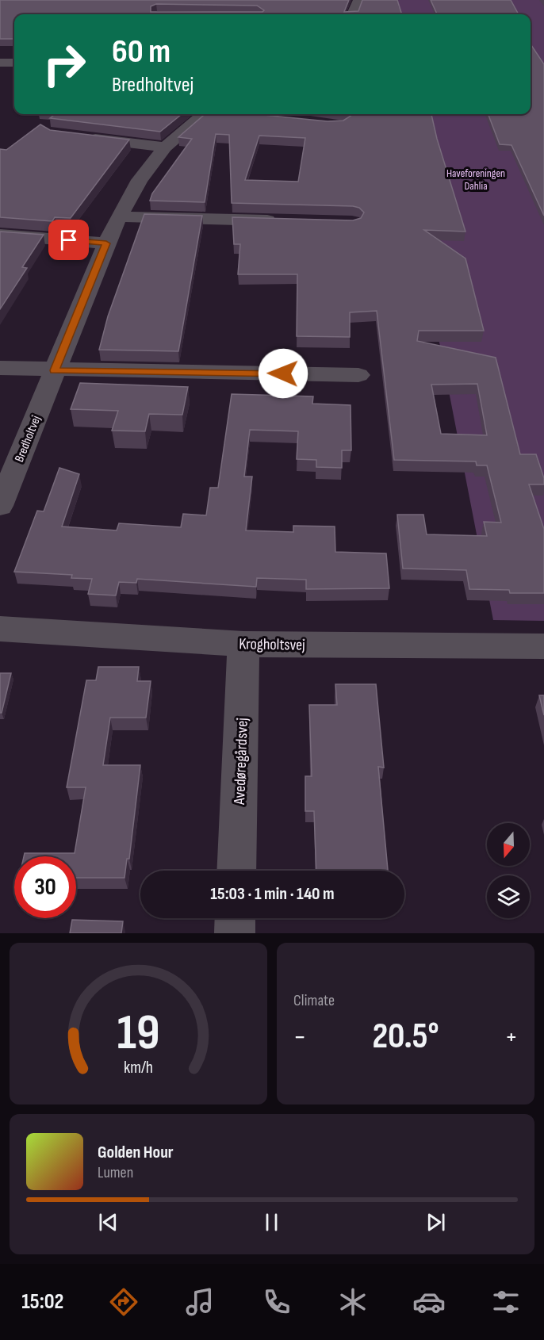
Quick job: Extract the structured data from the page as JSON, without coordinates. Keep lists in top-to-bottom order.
{
  "streets": {
    "street": ["Bredholtvej", "Krogholtsvej", "Avedøregårdsvej"]
  },
  "crossings": [
    ["Krogholtsvej", "Avedøregårdsvej"]
  ],
  "parks": ["Haveforeningen Dahlia"],
  "north": "bottom",
  "page": {
    "turn": ["60 m", "Bredholtvej"],
    "limit": "30",
    "trip": "15:03 · 1 min · 140 m",
    "tile": "Climate",
    "heat": ["−", "20.5°", "+"],
    "song": ["Golden Hour", "Lumen"],
    "tabs": "15:02",
    "gauge": ["19", "km/h"]
  }
}
